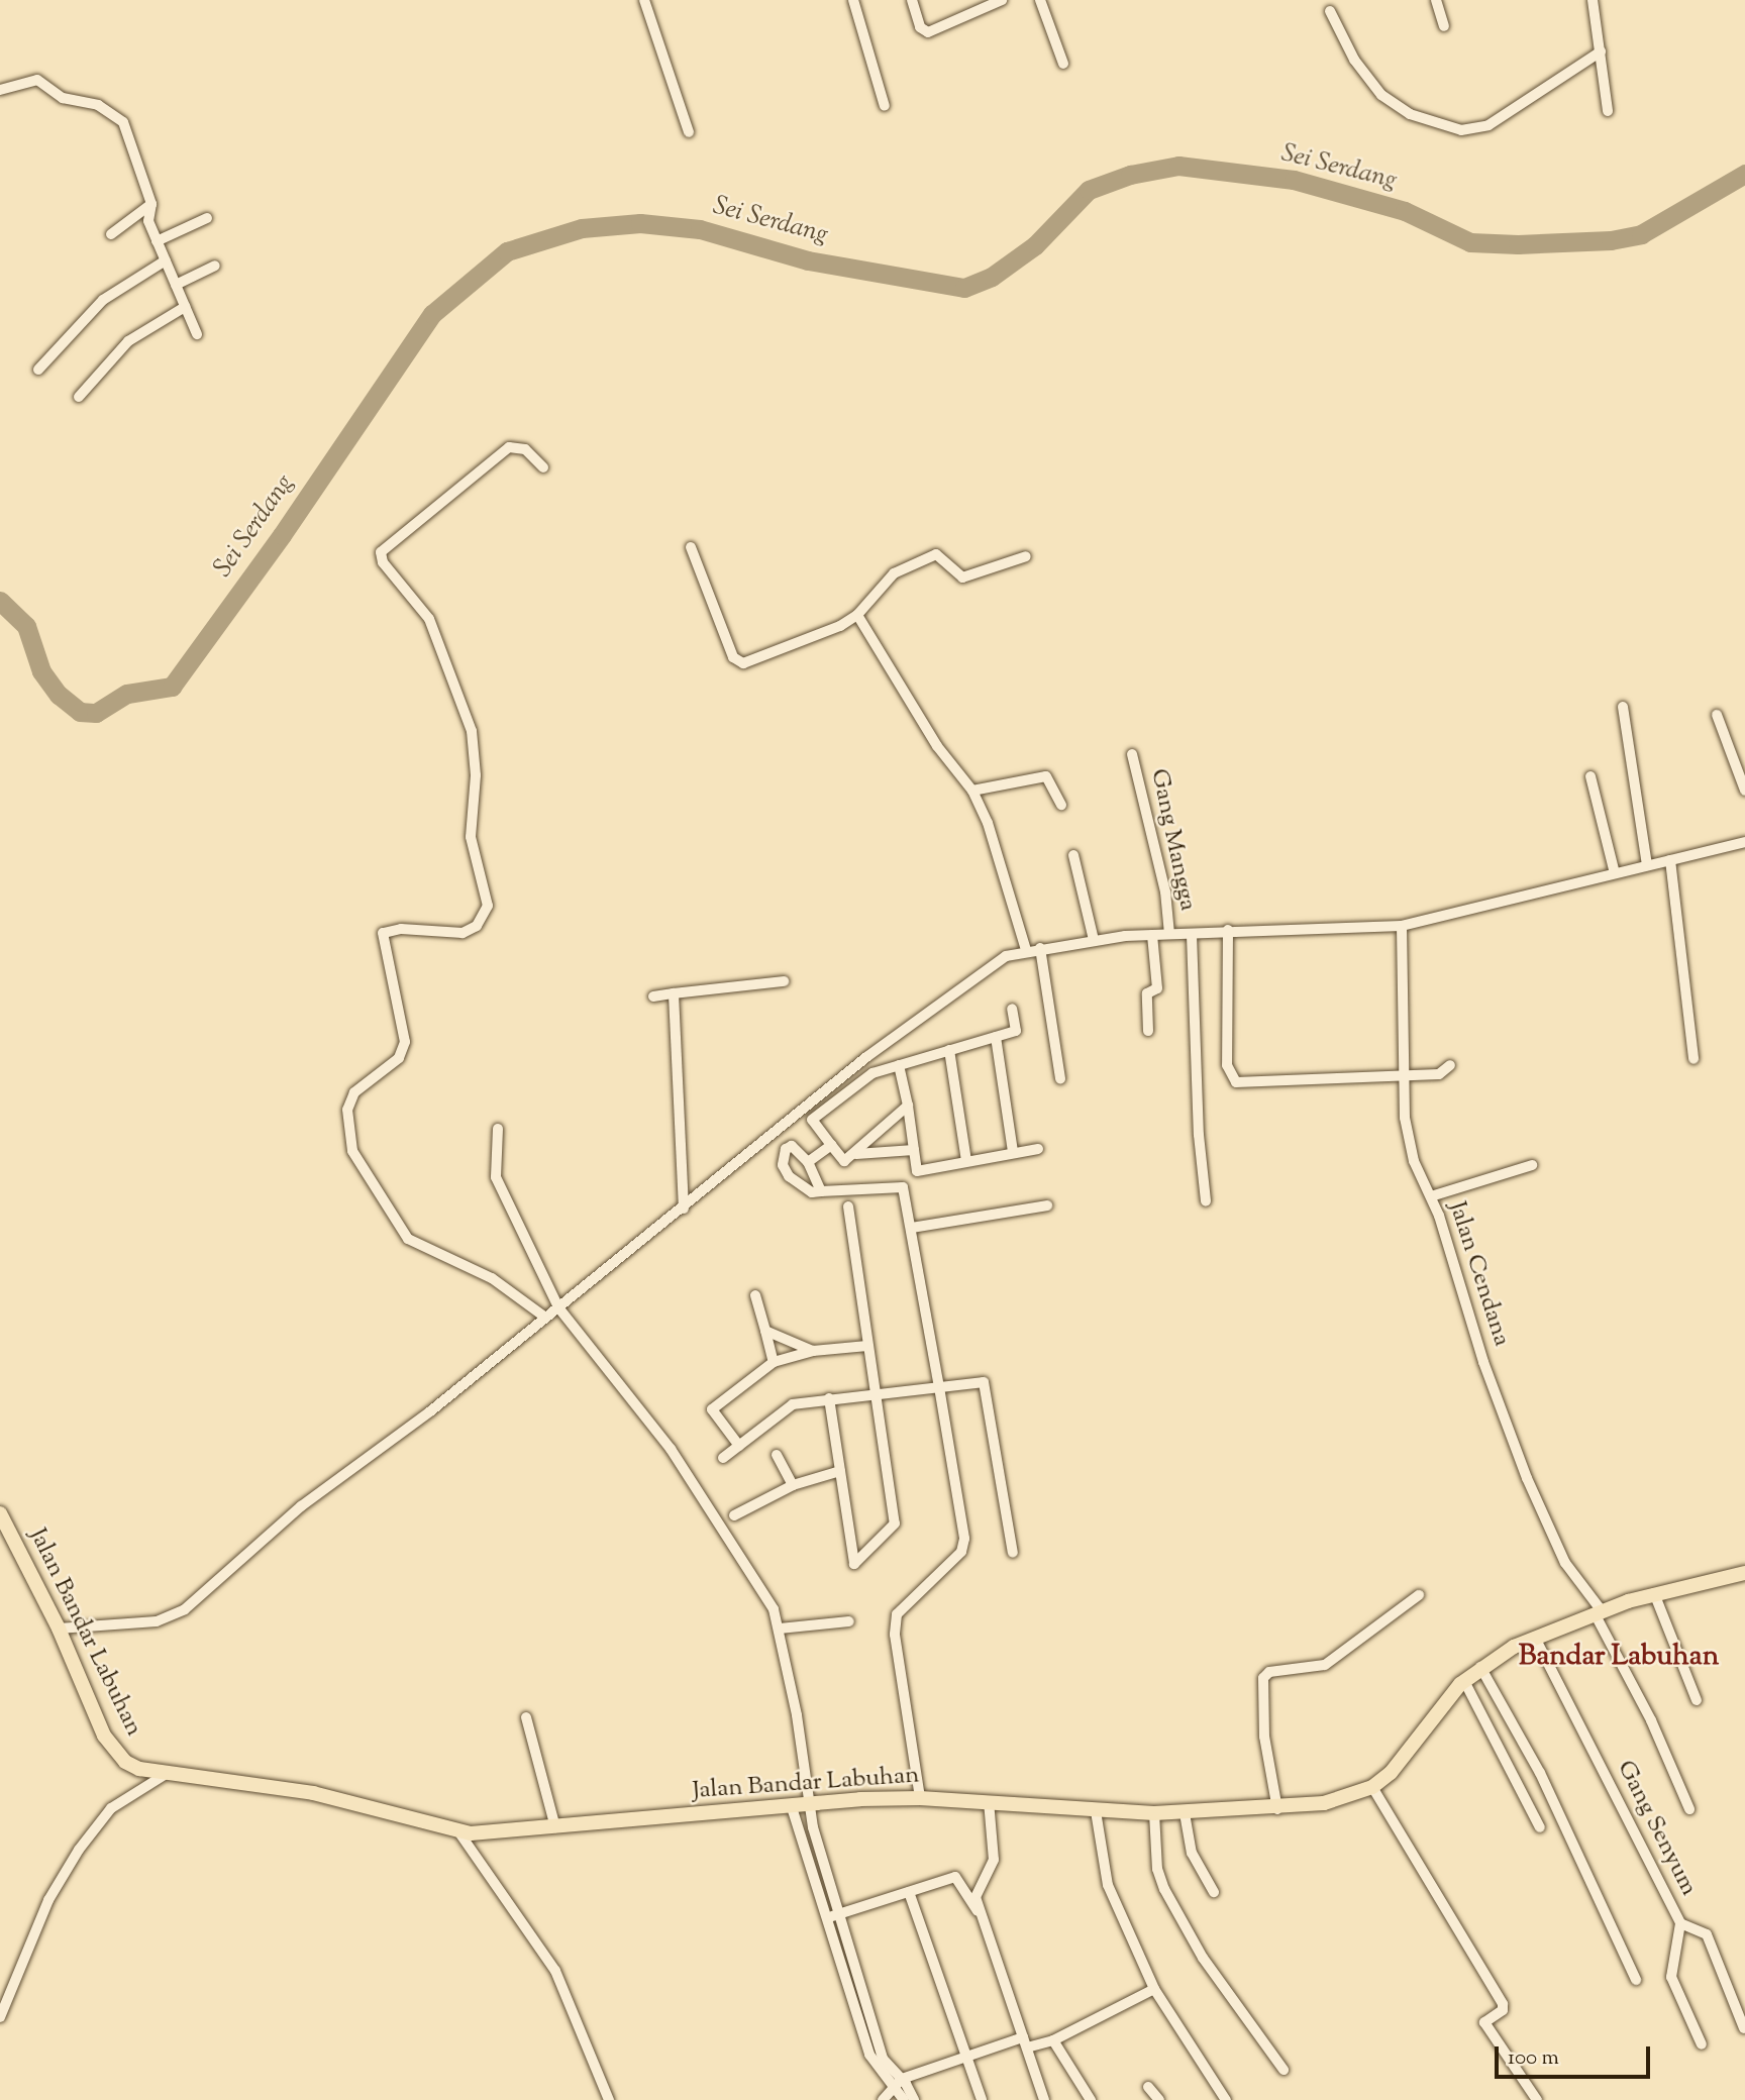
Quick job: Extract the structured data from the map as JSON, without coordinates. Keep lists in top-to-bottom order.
{
  "streets": {
    "main road": ["Jalan Bandar Labuhan"],
    "street": ["Gang Mangga", "Jalan Cendana", "Gang Senyum"]
  },
  "crossings": [
    ["Jalan Cendana", "Jalan Bandar Labuhan"],
    ["Jalan Bandar Labuhan", "Gang Senyum"]
  ],
  "districts": ["Bandar Labuhan"],
  "water": ["Sei Serdang"],
  "scale_bar": "100 m"
}
